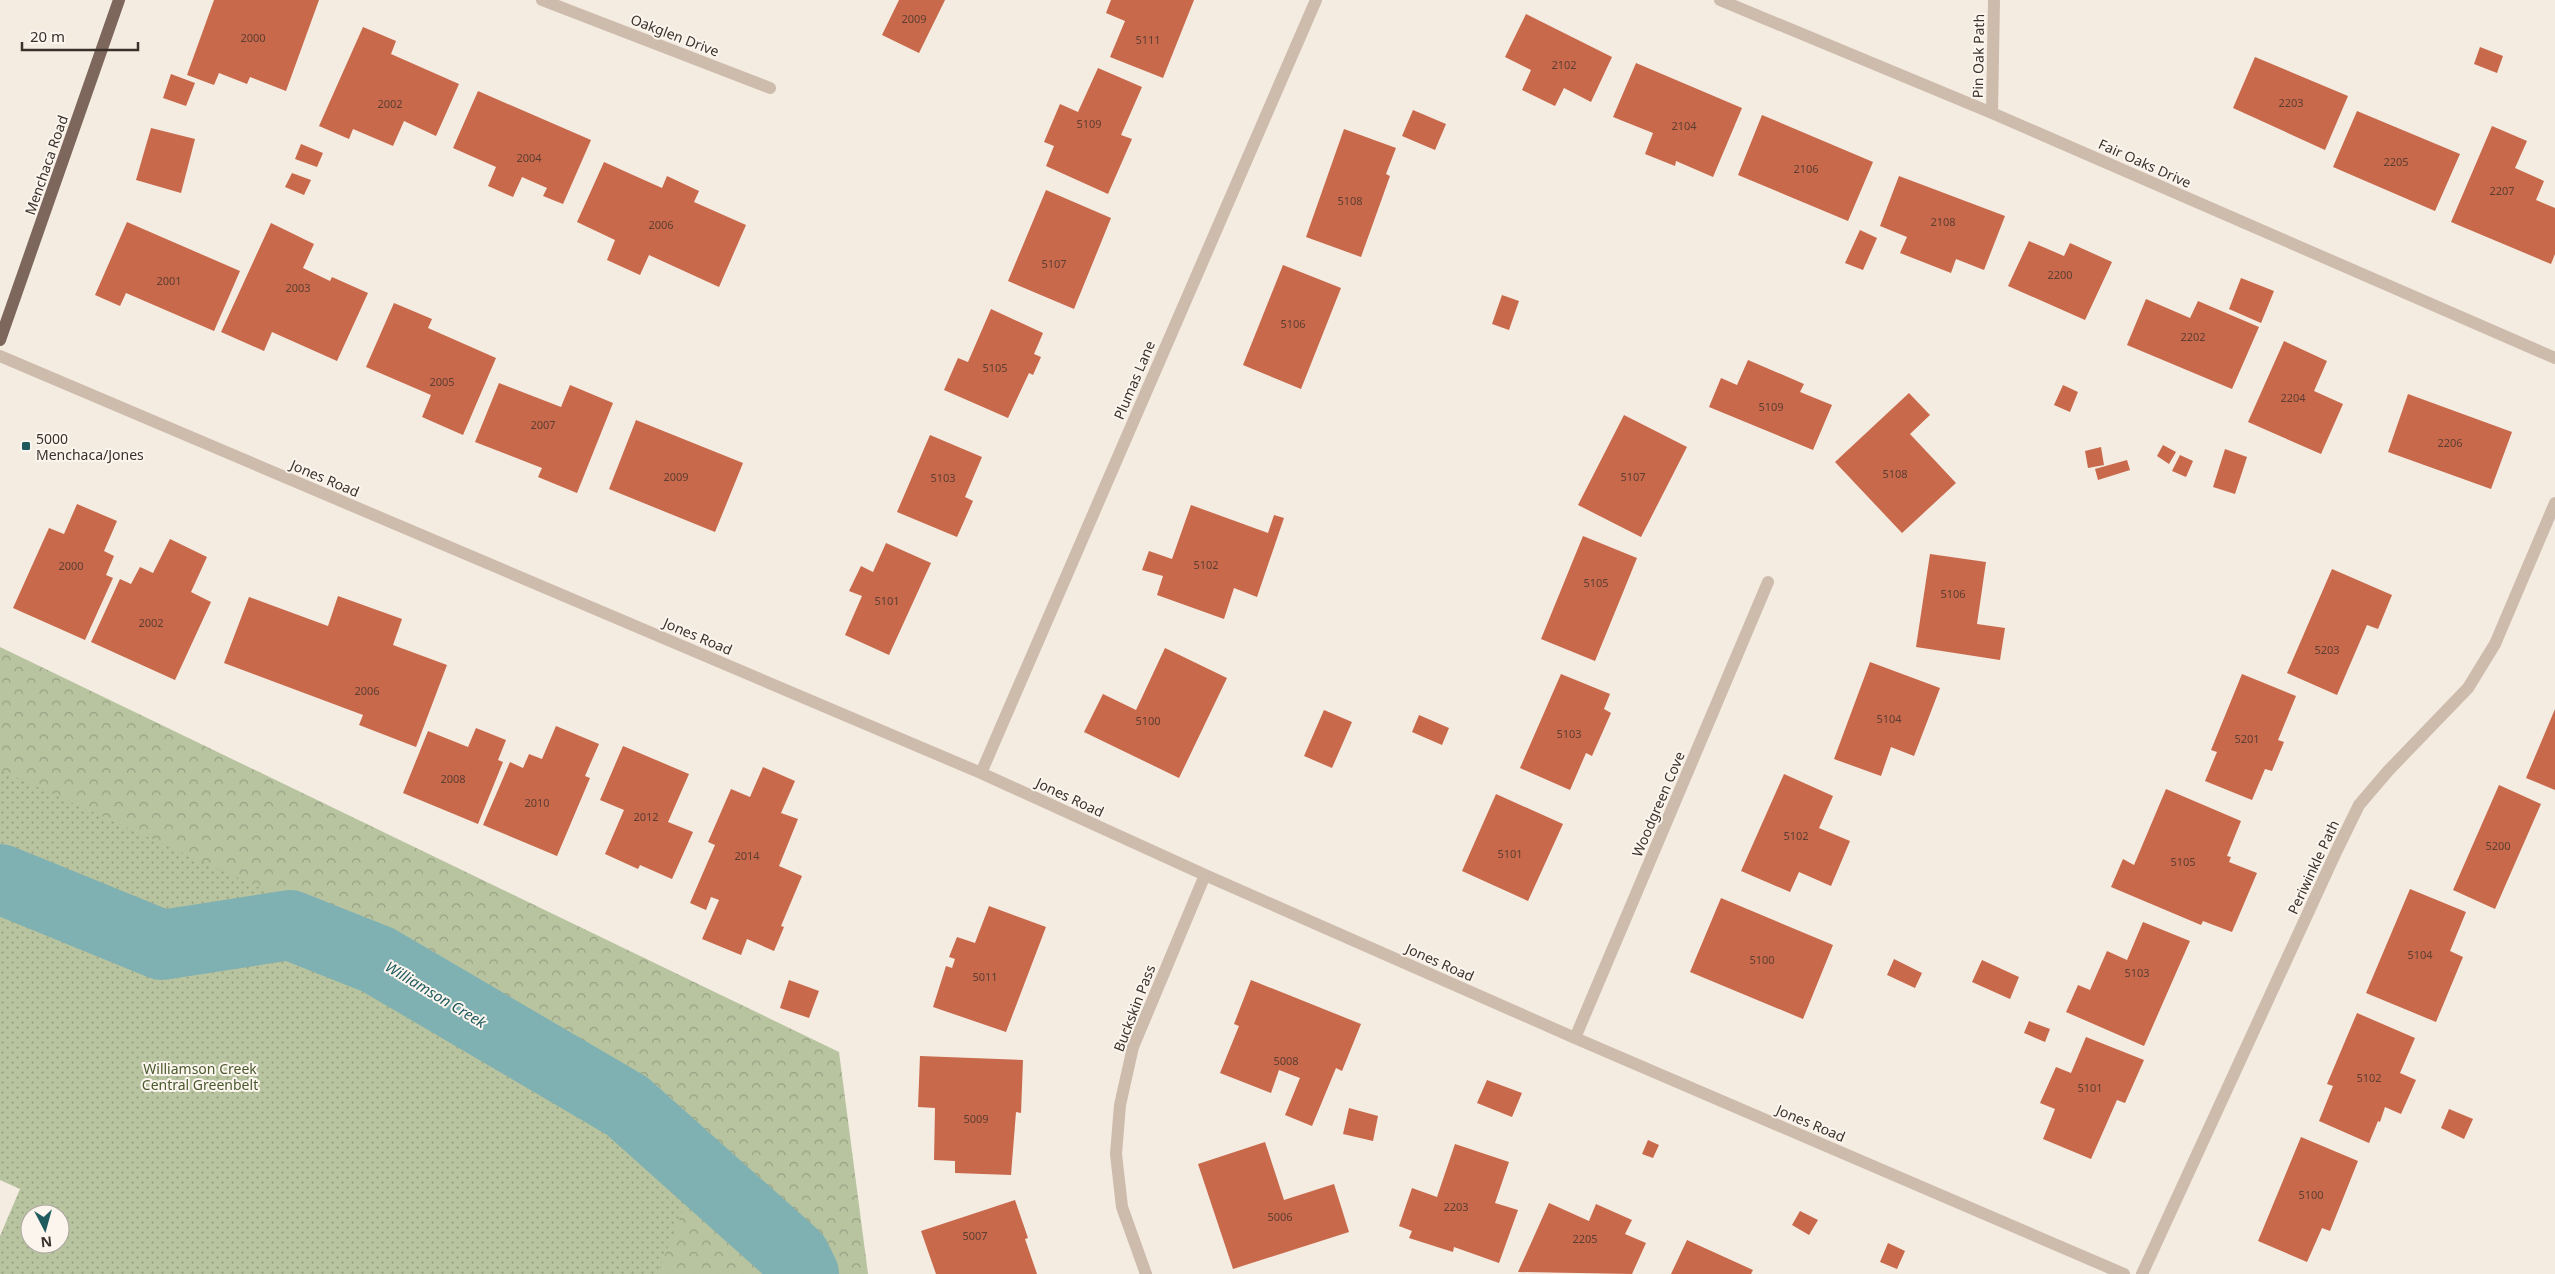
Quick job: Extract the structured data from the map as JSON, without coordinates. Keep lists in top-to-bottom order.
{
  "streets": {
    "main road": ["Menchaca Road"],
    "street": [
      "Oakglen Drive",
      "Pin Oak Path",
      "Fair Oaks Drive",
      "Plumas Lane",
      "Jones Road",
      "Woodgreen Cove",
      "Periwinkle Path",
      "Buckskin Pass"
    ]
  },
  "crossings": [
    ["Pin Oak Path", "Fair Oaks Drive"],
    ["Plumas Lane", "Jones Road"],
    ["Jones Road", "Woodgreen Cove"],
    ["Jones Road", "Buckskin Pass"]
  ],
  "water": ["Williamson Creek"],
  "parks": ["Williamson Creek Central Greenbelt"],
  "places": {
    "transit": ["5000 Menchaca/Jones"]
  },
  "house_numbers": [
    "2009",
    "2000",
    "5111",
    "2102",
    "2203",
    "2002",
    "5109",
    "2104",
    "2004",
    "2205",
    "2106",
    "2207",
    "5108",
    "2108",
    "2006",
    "5107",
    "2200",
    "2001",
    "2003",
    "5106",
    "2202",
    "5105",
    "2005",
    "2204",
    "5109",
    "2007",
    "2206",
    "5108",
    "2009",
    "5107",
    "5103",
    "5102",
    "2000",
    "5105",
    "5106",
    "5101",
    "2002",
    "5203",
    "2006",
    "5104",
    "5100",
    "5103",
    "5201",
    "2008",
    "2010",
    "2012",
    "5102",
    "5200",
    "5101",
    "2014",
    "5105",
    "5104",
    "5100",
    "5103",
    "5011",
    "5008",
    "5102",
    "5101",
    "5009",
    "5100",
    "2203",
    "5006",
    "5007",
    "2205"
  ],
  "scale_bar": "20 m",
  "north": "bottom"
}
